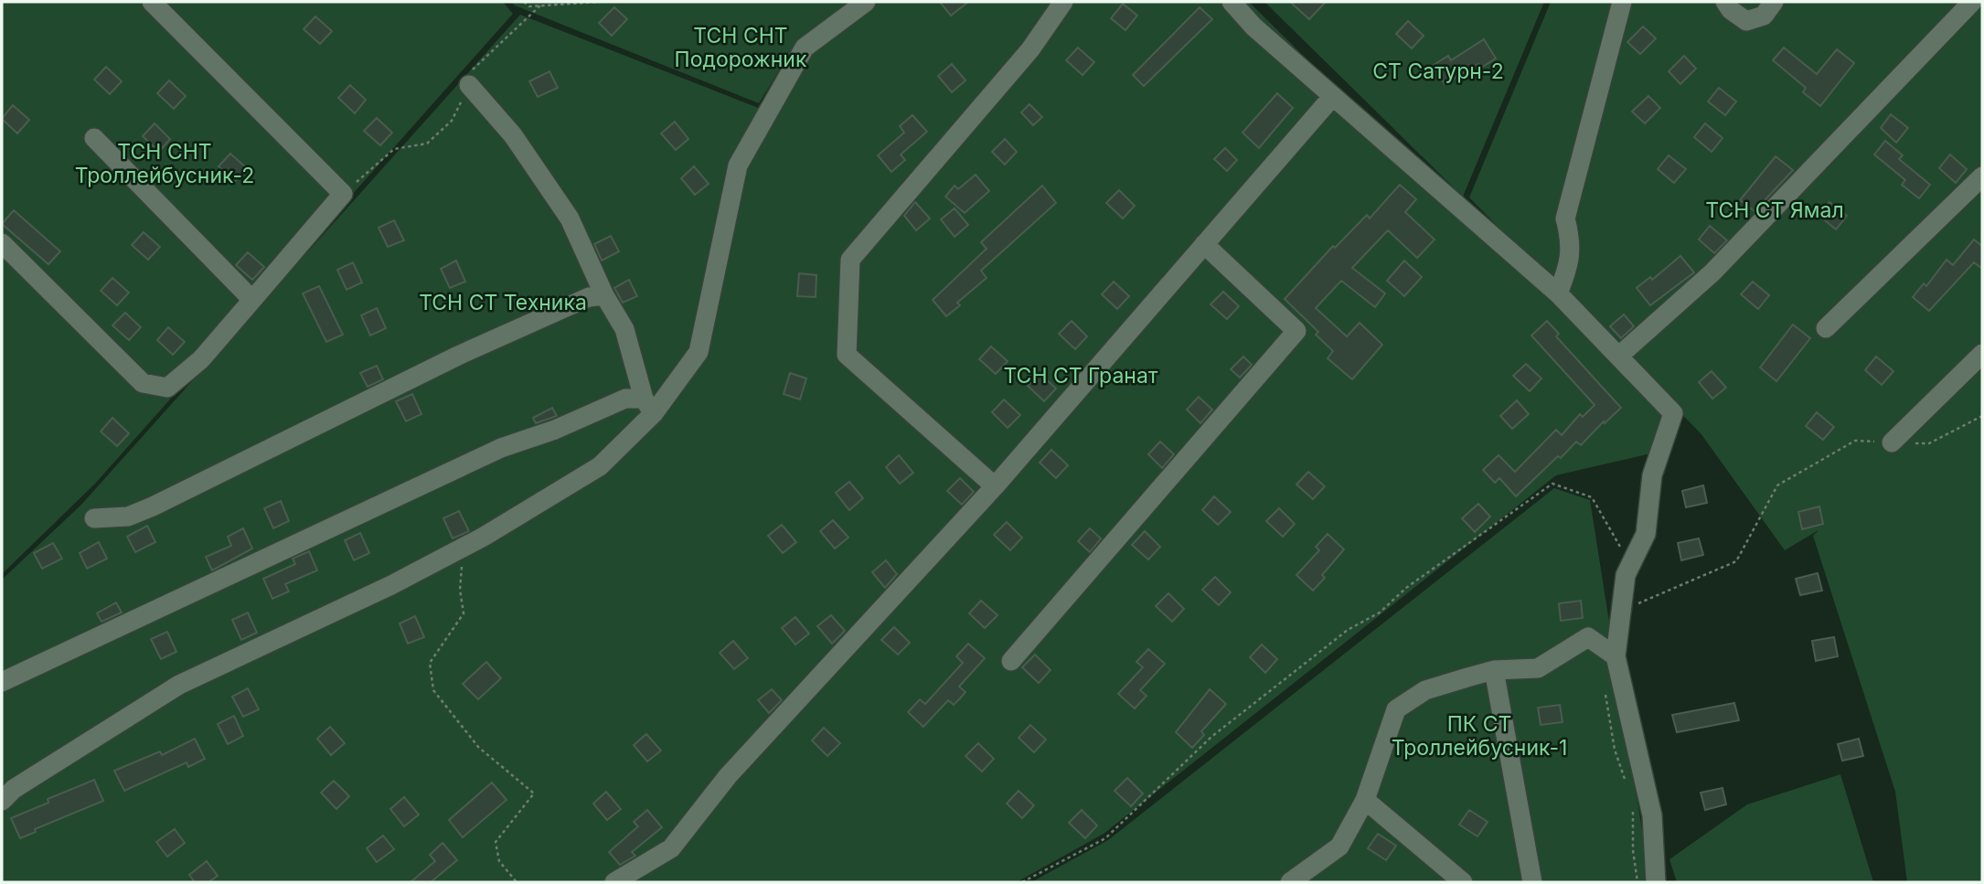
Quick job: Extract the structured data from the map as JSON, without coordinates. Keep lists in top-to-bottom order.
{
  "parks": [
    "ТСН СНТ Подорожник",
    "СТ Сатурн-2",
    "ТСН СНТ Троллейбусник-2",
    "ТСН СТ Ямал",
    "ТСН СТ Техника",
    "ТСН СТ Гранат",
    "ПК СТ Троллейбусник-1"
  ]
}
